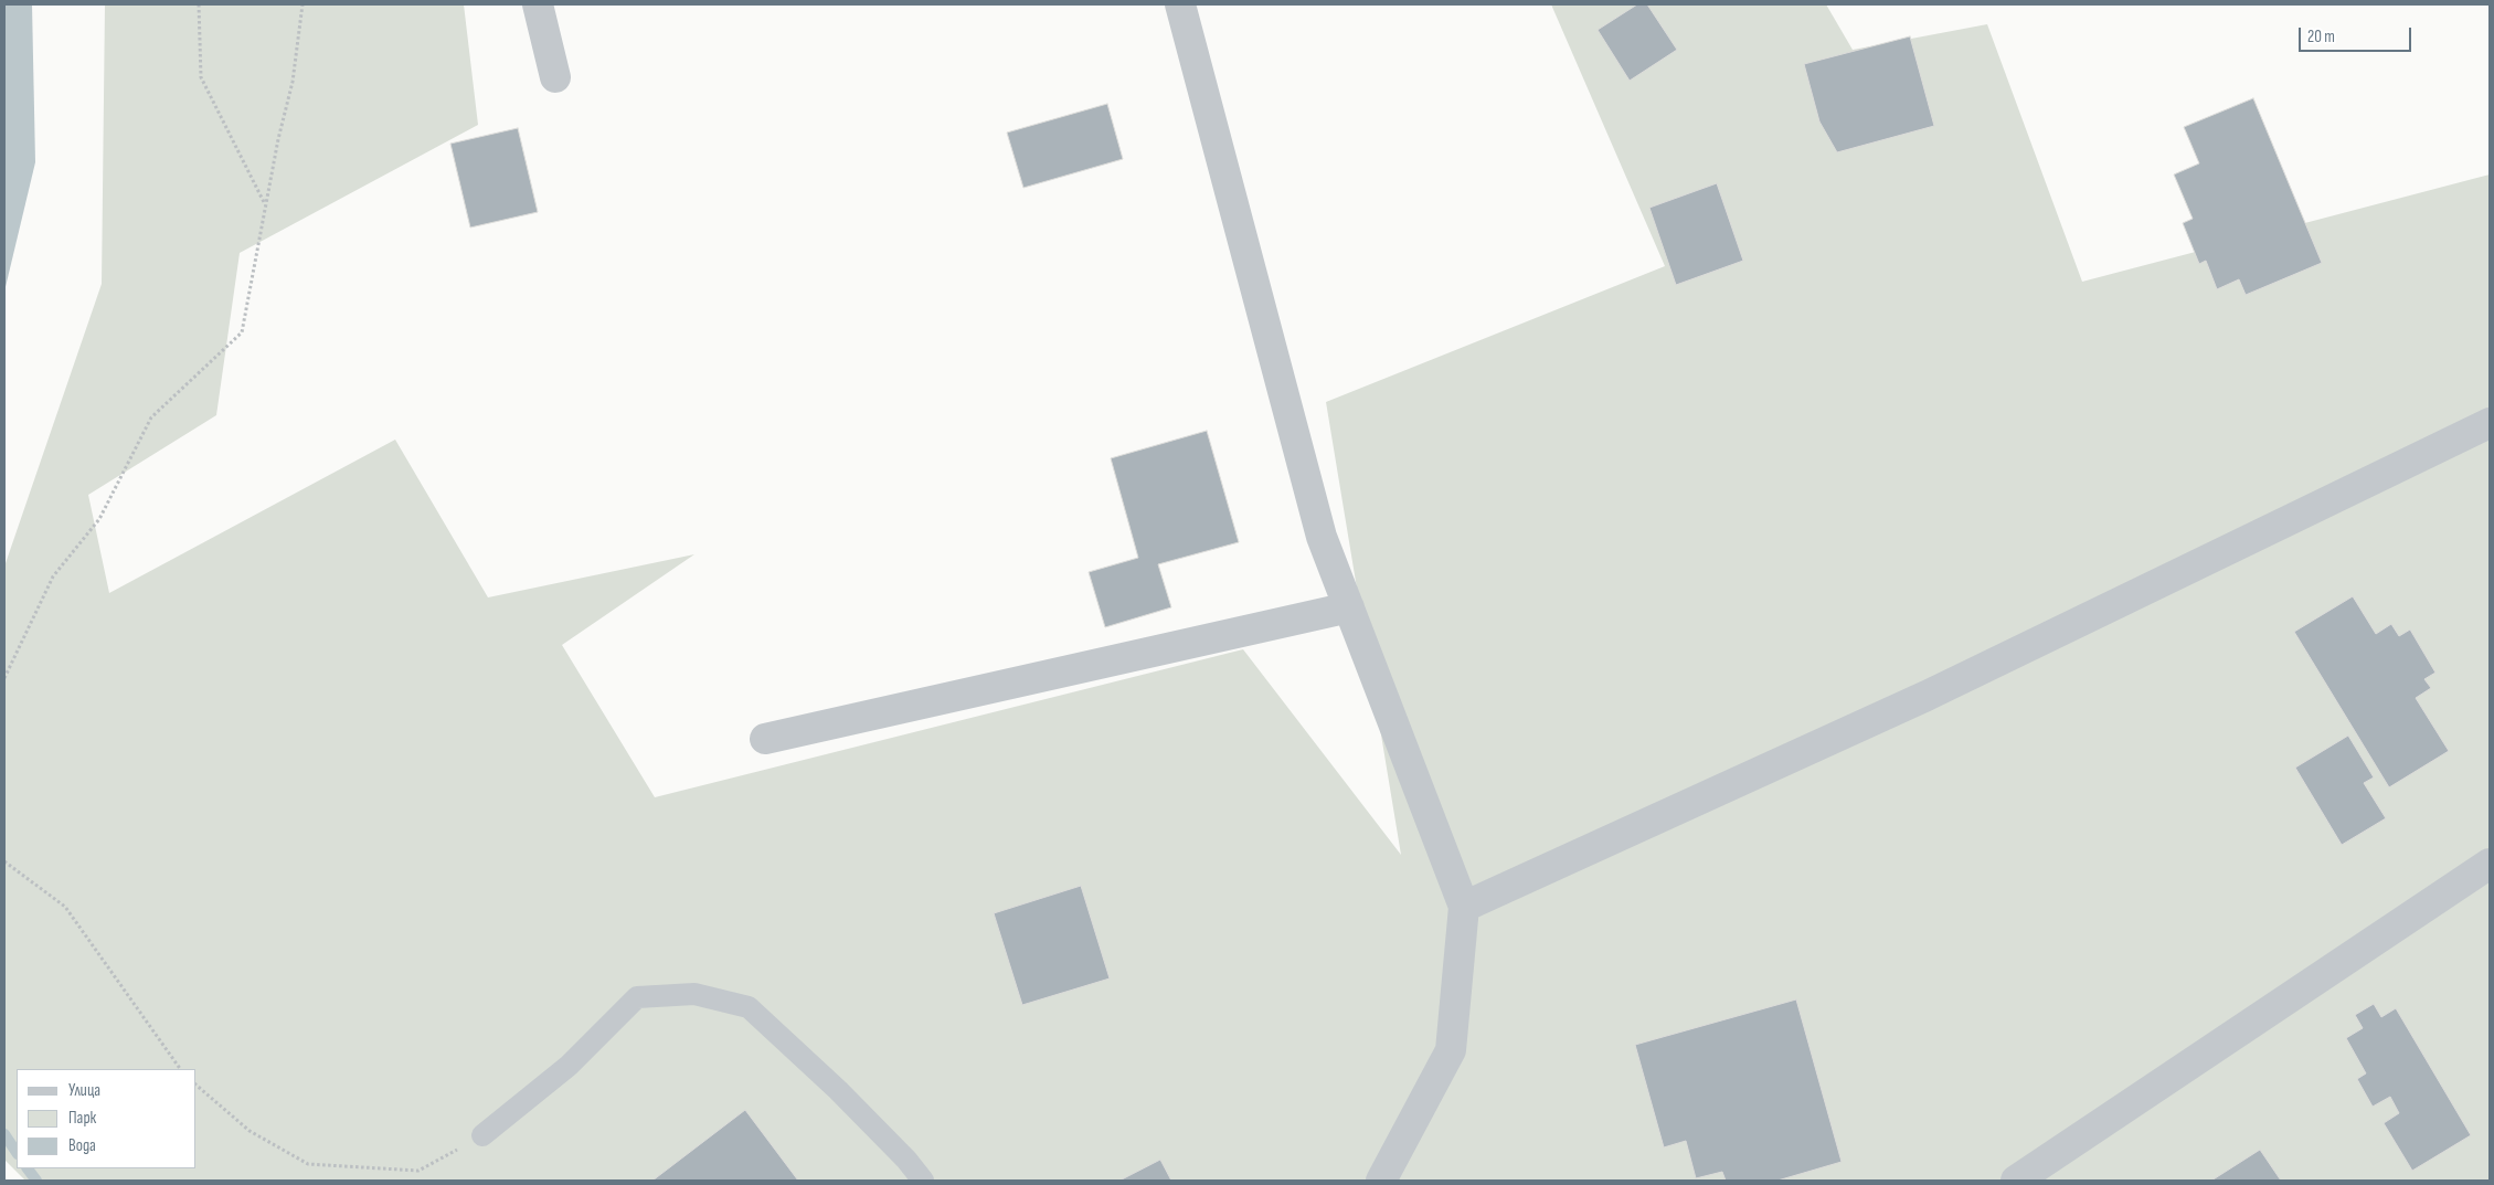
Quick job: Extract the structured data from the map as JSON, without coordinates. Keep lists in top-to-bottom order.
{
  "legend": ["Улица", "Парк", "Вода"],
  "scale_bar": "20 m"
}
